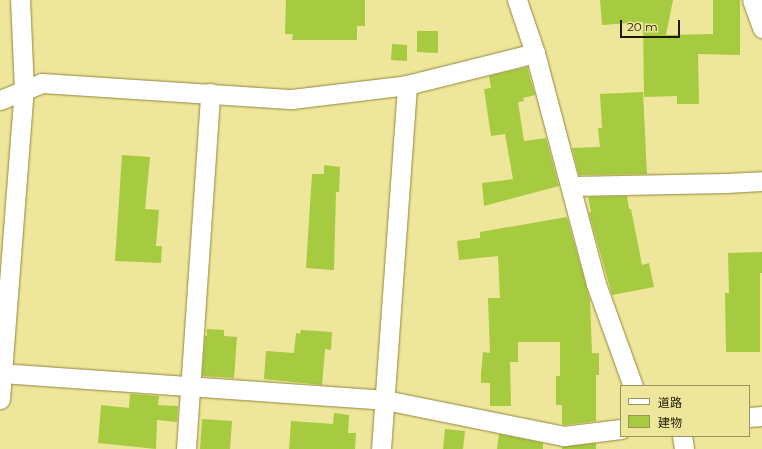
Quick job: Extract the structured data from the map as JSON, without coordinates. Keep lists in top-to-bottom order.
{
  "legend": ["道路", "建物"],
  "scale_bar": "20 m"
}
